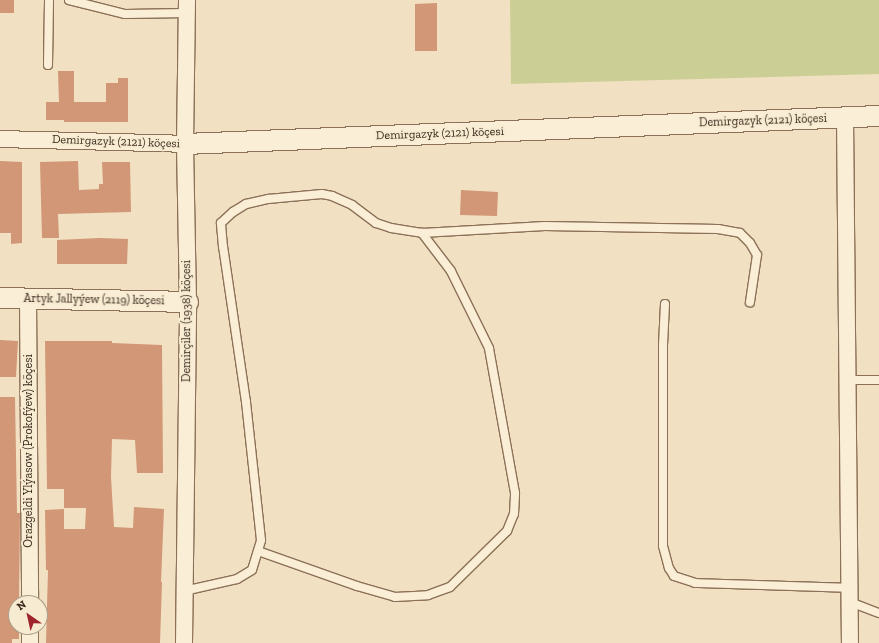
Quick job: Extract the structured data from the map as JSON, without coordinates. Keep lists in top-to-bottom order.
{
  "streets": {
    "street": [
      "Demirgazyk (2121) köçesi",
      "Artyk Jallyýew (2119) köçesi",
      "Demirçiler (1938) köçesi",
      "Orazgeldi Ylýasow (Prokofýew) köçesi"
    ]
  },
  "crossings": [
    ["Demirgazyk (2121) köçesi", "Demirçiler (1938) köçesi"],
    ["Artyk Jallyýew (2119) köçesi", "Demirçiler (1938) köçesi"],
    ["Artyk Jallyýew (2119) köçesi", "Orazgeldi Ylýasow (Prokofýew) köçesi"]
  ],
  "north": "top left"
}
